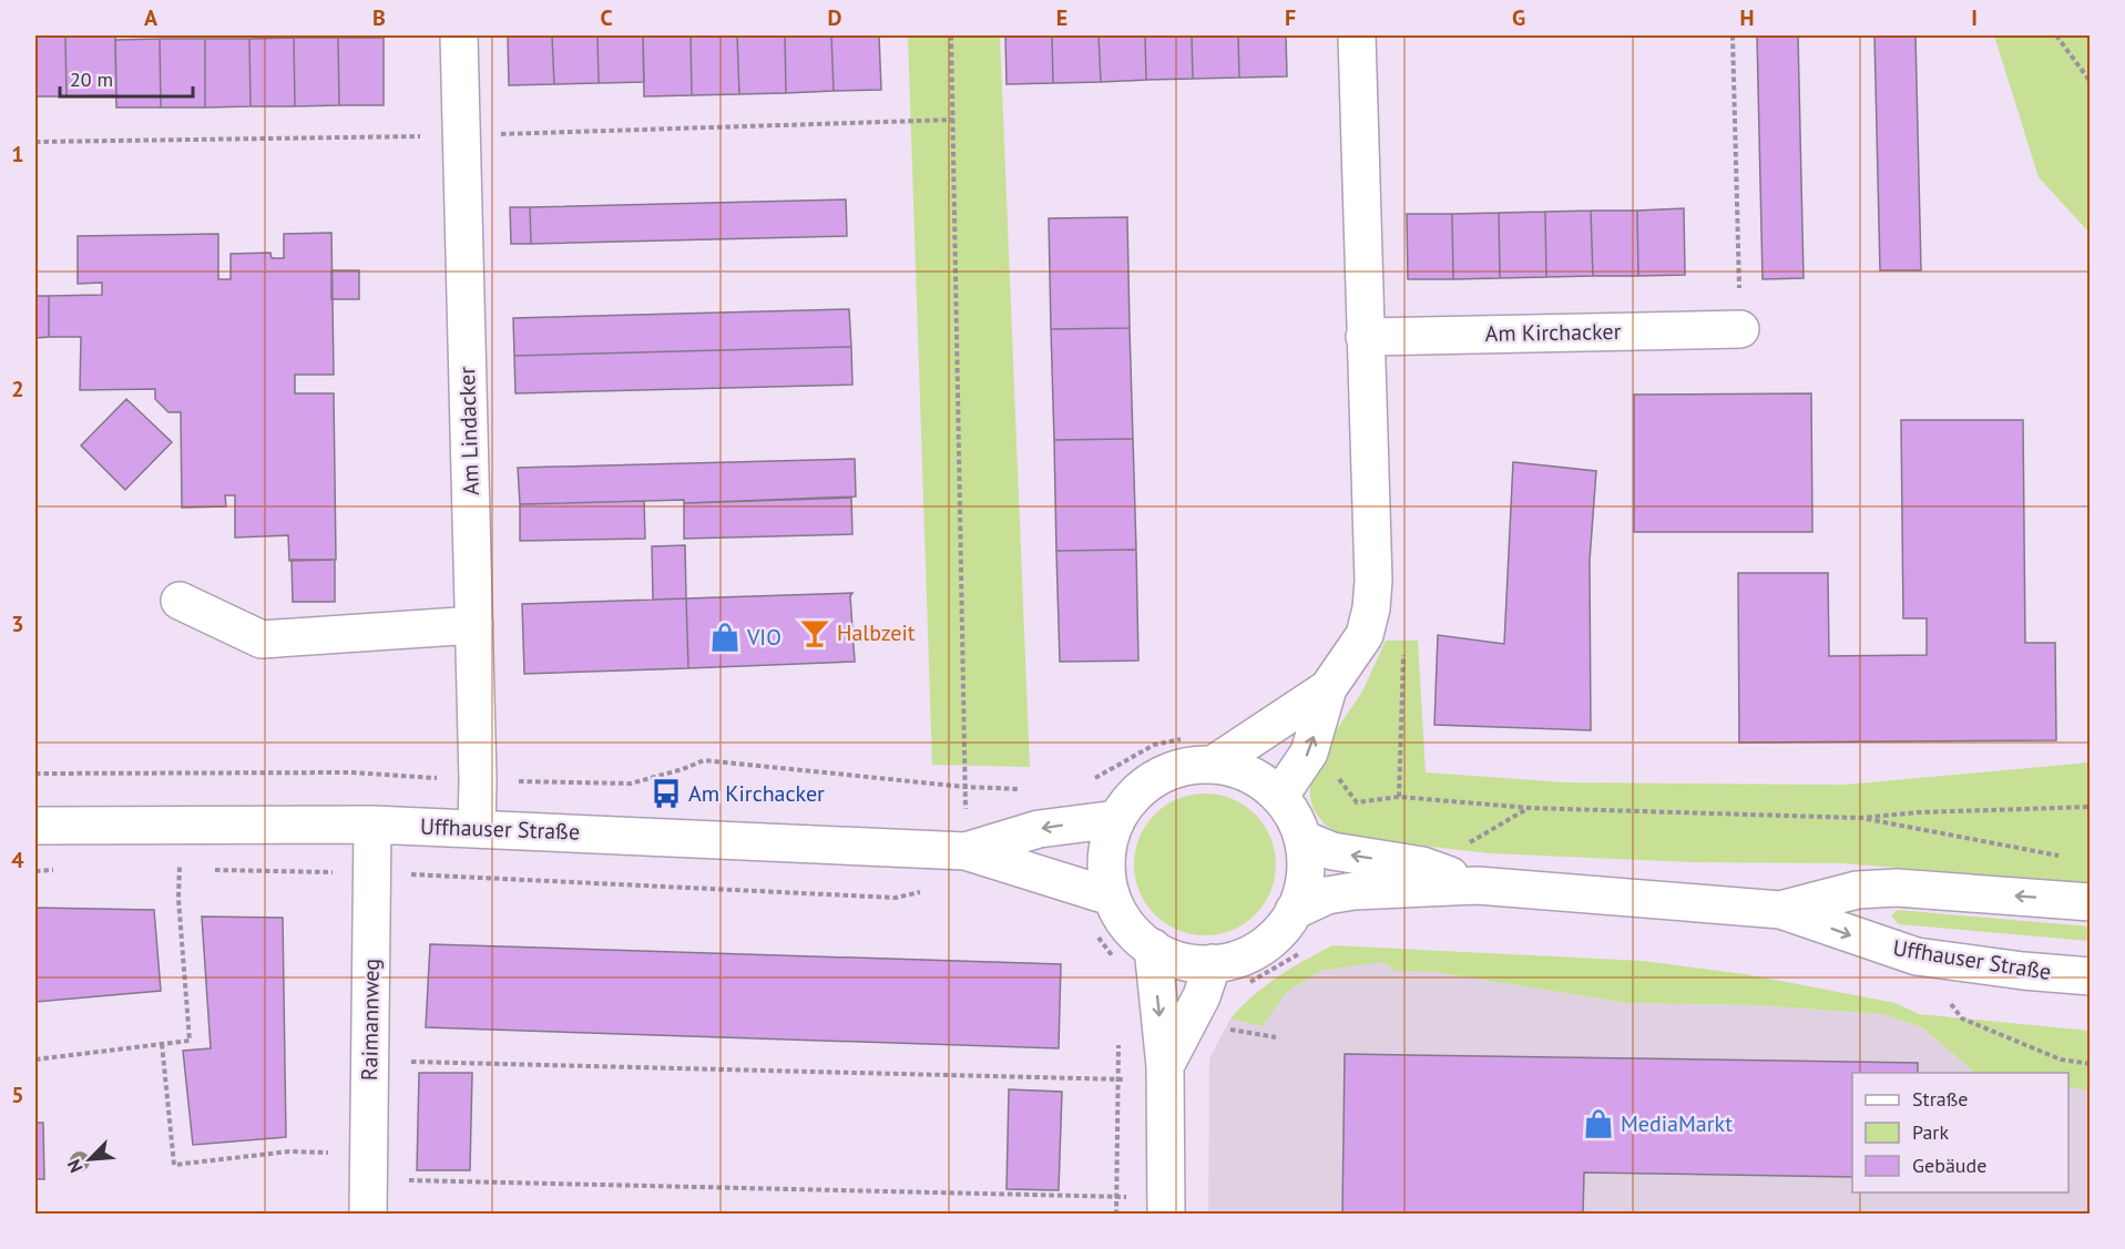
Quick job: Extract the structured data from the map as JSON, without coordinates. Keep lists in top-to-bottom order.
{
  "streets": {
    "street": [
      "Am Kirchacker",
      "Am Lindacker",
      "Uffhauser Straße",
      "Raimannweg"
    ]
  },
  "crossings": [
    ["Am Lindacker", "Uffhauser Straße"],
    ["Uffhauser Straße", "Raimannweg"]
  ],
  "places": {
    "bar": ["Halbzeit"],
    "shop": ["VIO", "MediaMarkt"],
    "bus stop": ["Am Kirchacker"]
  },
  "legend": ["Straße", "Park", "Gebäude"],
  "scale_bar": "20 m",
  "north": "bottom left",
  "grid": {
    "columns": [
      "A",
      "B",
      "C",
      "D",
      "E",
      "F",
      "G",
      "H",
      "I"
    ],
    "rows": [
      "1",
      "2",
      "3",
      "4",
      "5"
    ]
  }
}
